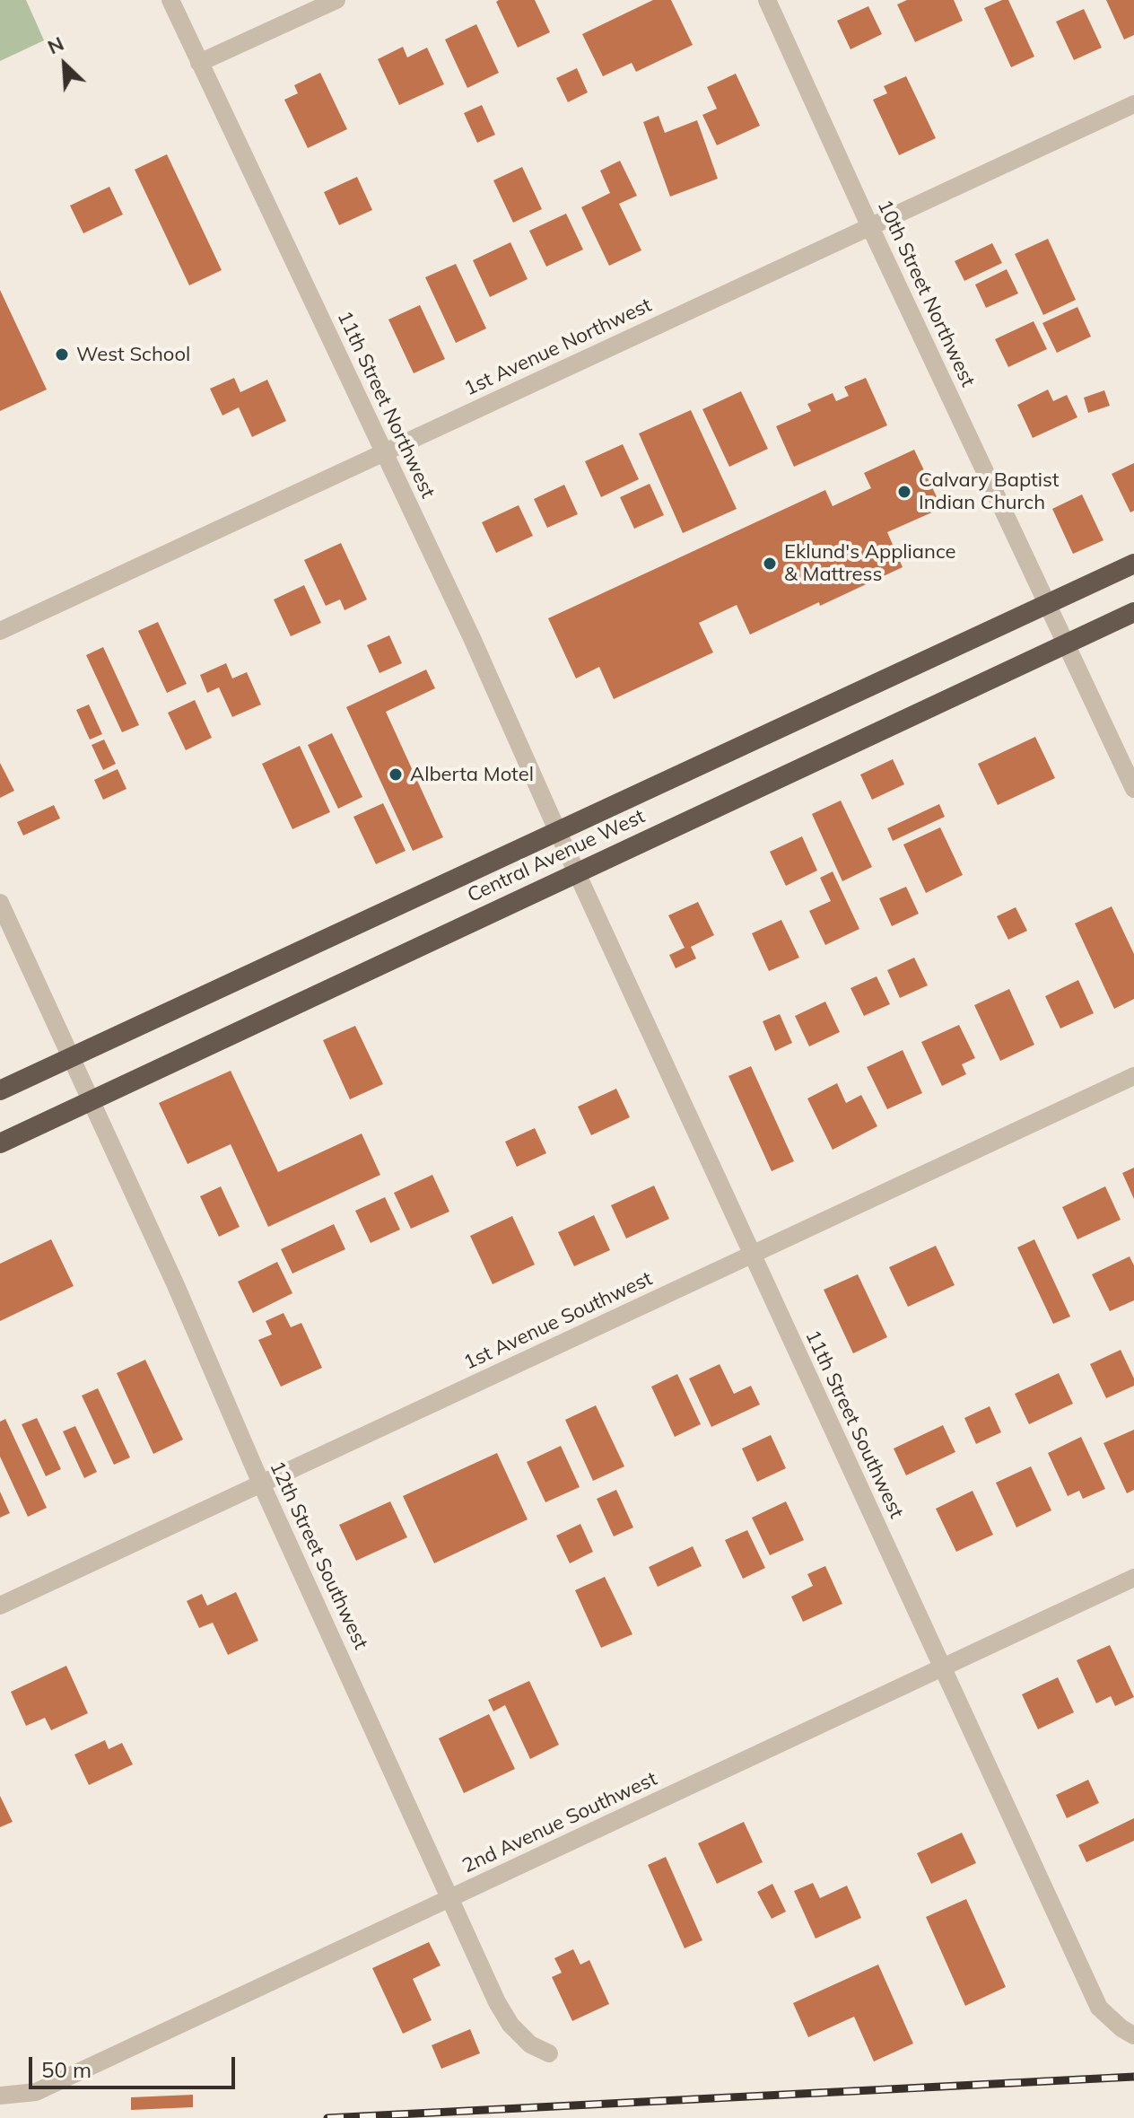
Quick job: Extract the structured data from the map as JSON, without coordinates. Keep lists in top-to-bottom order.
{
  "streets": {
    "highway": ["Central Avenue West"],
    "street": [
      "10th Street Northwest",
      "1st Avenue Northwest",
      "11th Street Northwest",
      "1st Avenue Southwest",
      "11th Street Southwest",
      "12th Street Southwest",
      "2nd Avenue Southwest"
    ]
  },
  "crossings": [
    ["10th Street Northwest", "1st Avenue Northwest"],
    ["10th Street Northwest", "Central Avenue West"],
    ["1st Avenue Northwest", "11th Street Northwest"],
    ["11th Street Northwest", "Central Avenue West"],
    ["11th Street Northwest", "11th Street Southwest"],
    ["Central Avenue West", "11th Street Southwest"],
    ["Central Avenue West", "12th Street Southwest"],
    ["1st Avenue Southwest", "11th Street Southwest"],
    ["1st Avenue Southwest", "12th Street Southwest"],
    ["11th Street Southwest", "2nd Avenue Southwest"],
    ["12th Street Southwest", "2nd Avenue Southwest"]
  ],
  "places": [
    "West School",
    "Calvary Baptist Indian Church",
    "Eklund's Appliance & Mattress",
    "Alberta Motel"
  ],
  "scale_bar": "50 m",
  "north": "top left"
}
